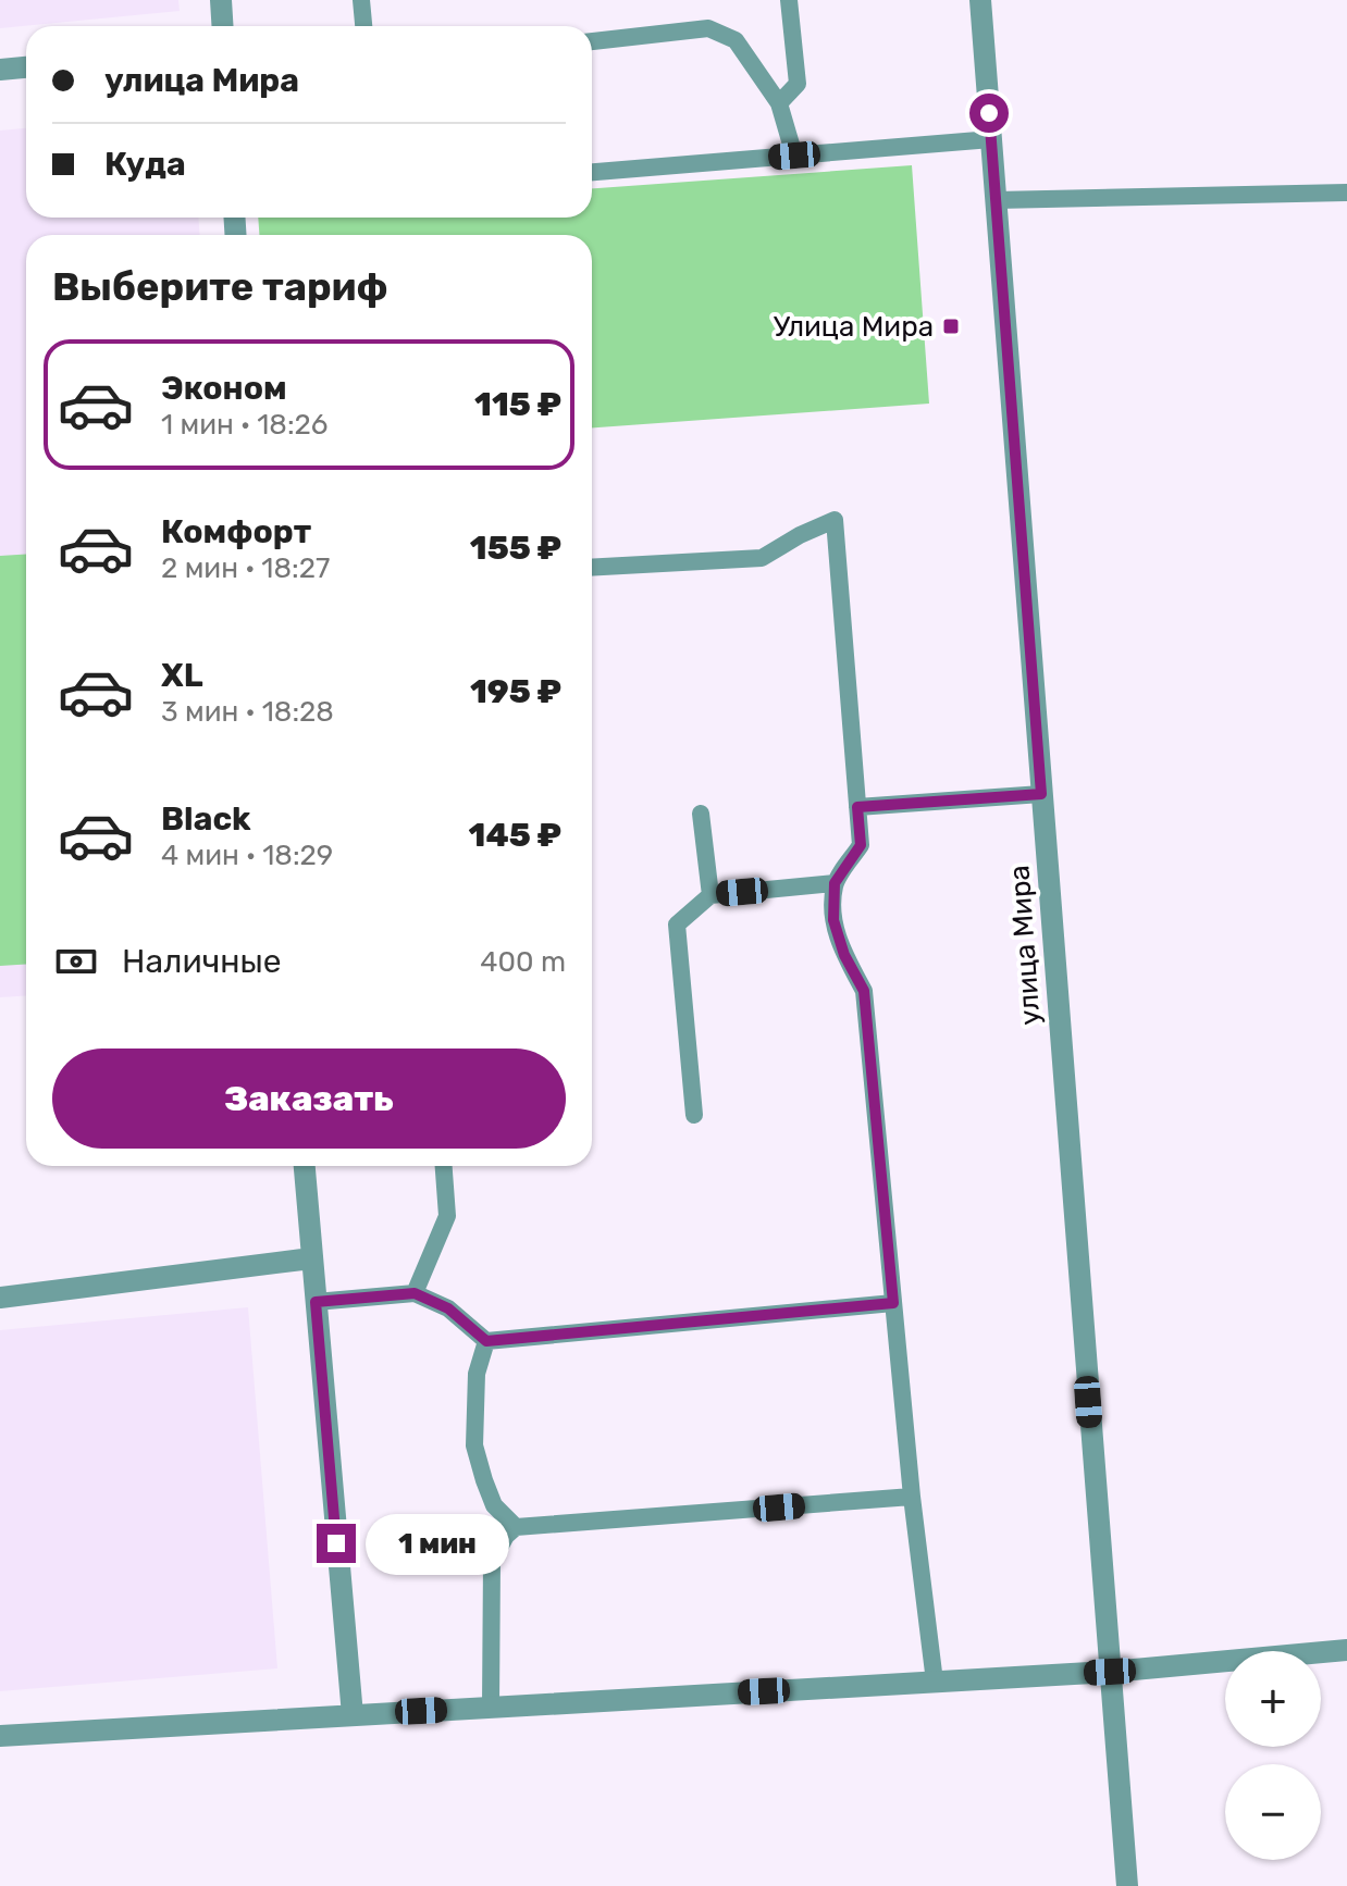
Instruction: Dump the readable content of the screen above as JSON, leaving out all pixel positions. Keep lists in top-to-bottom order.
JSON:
{
  "streets": {
    "street": ["улица Мира"]
  },
  "places": {
    "transit": ["Улица Мира"]
  },
  "page": {
    "banner": ["улица Мира", "Куда"],
    "heading": "Выберите тариф",
    "list": [
      {
        "name": "Эконом",
        "note": "1 мин · 18:26",
        "value": "115 ₽"
      },
      {
        "name": "Комфорт",
        "note": "2 мин · 18:27",
        "value": "155 ₽"
      },
      {
        "name": "XL",
        "note": "3 мин · 18:28",
        "value": "195 ₽"
      },
      {
        "name": "Black",
        "note": "4 мин · 18:29",
        "value": "145 ₽"
      }
    ],
    "pay": ["Наличные", "400 m"],
    "buttons": "Заказать",
    "bubble": "1 мин",
    "map_buttons": ["+", "−"]
  }
}
